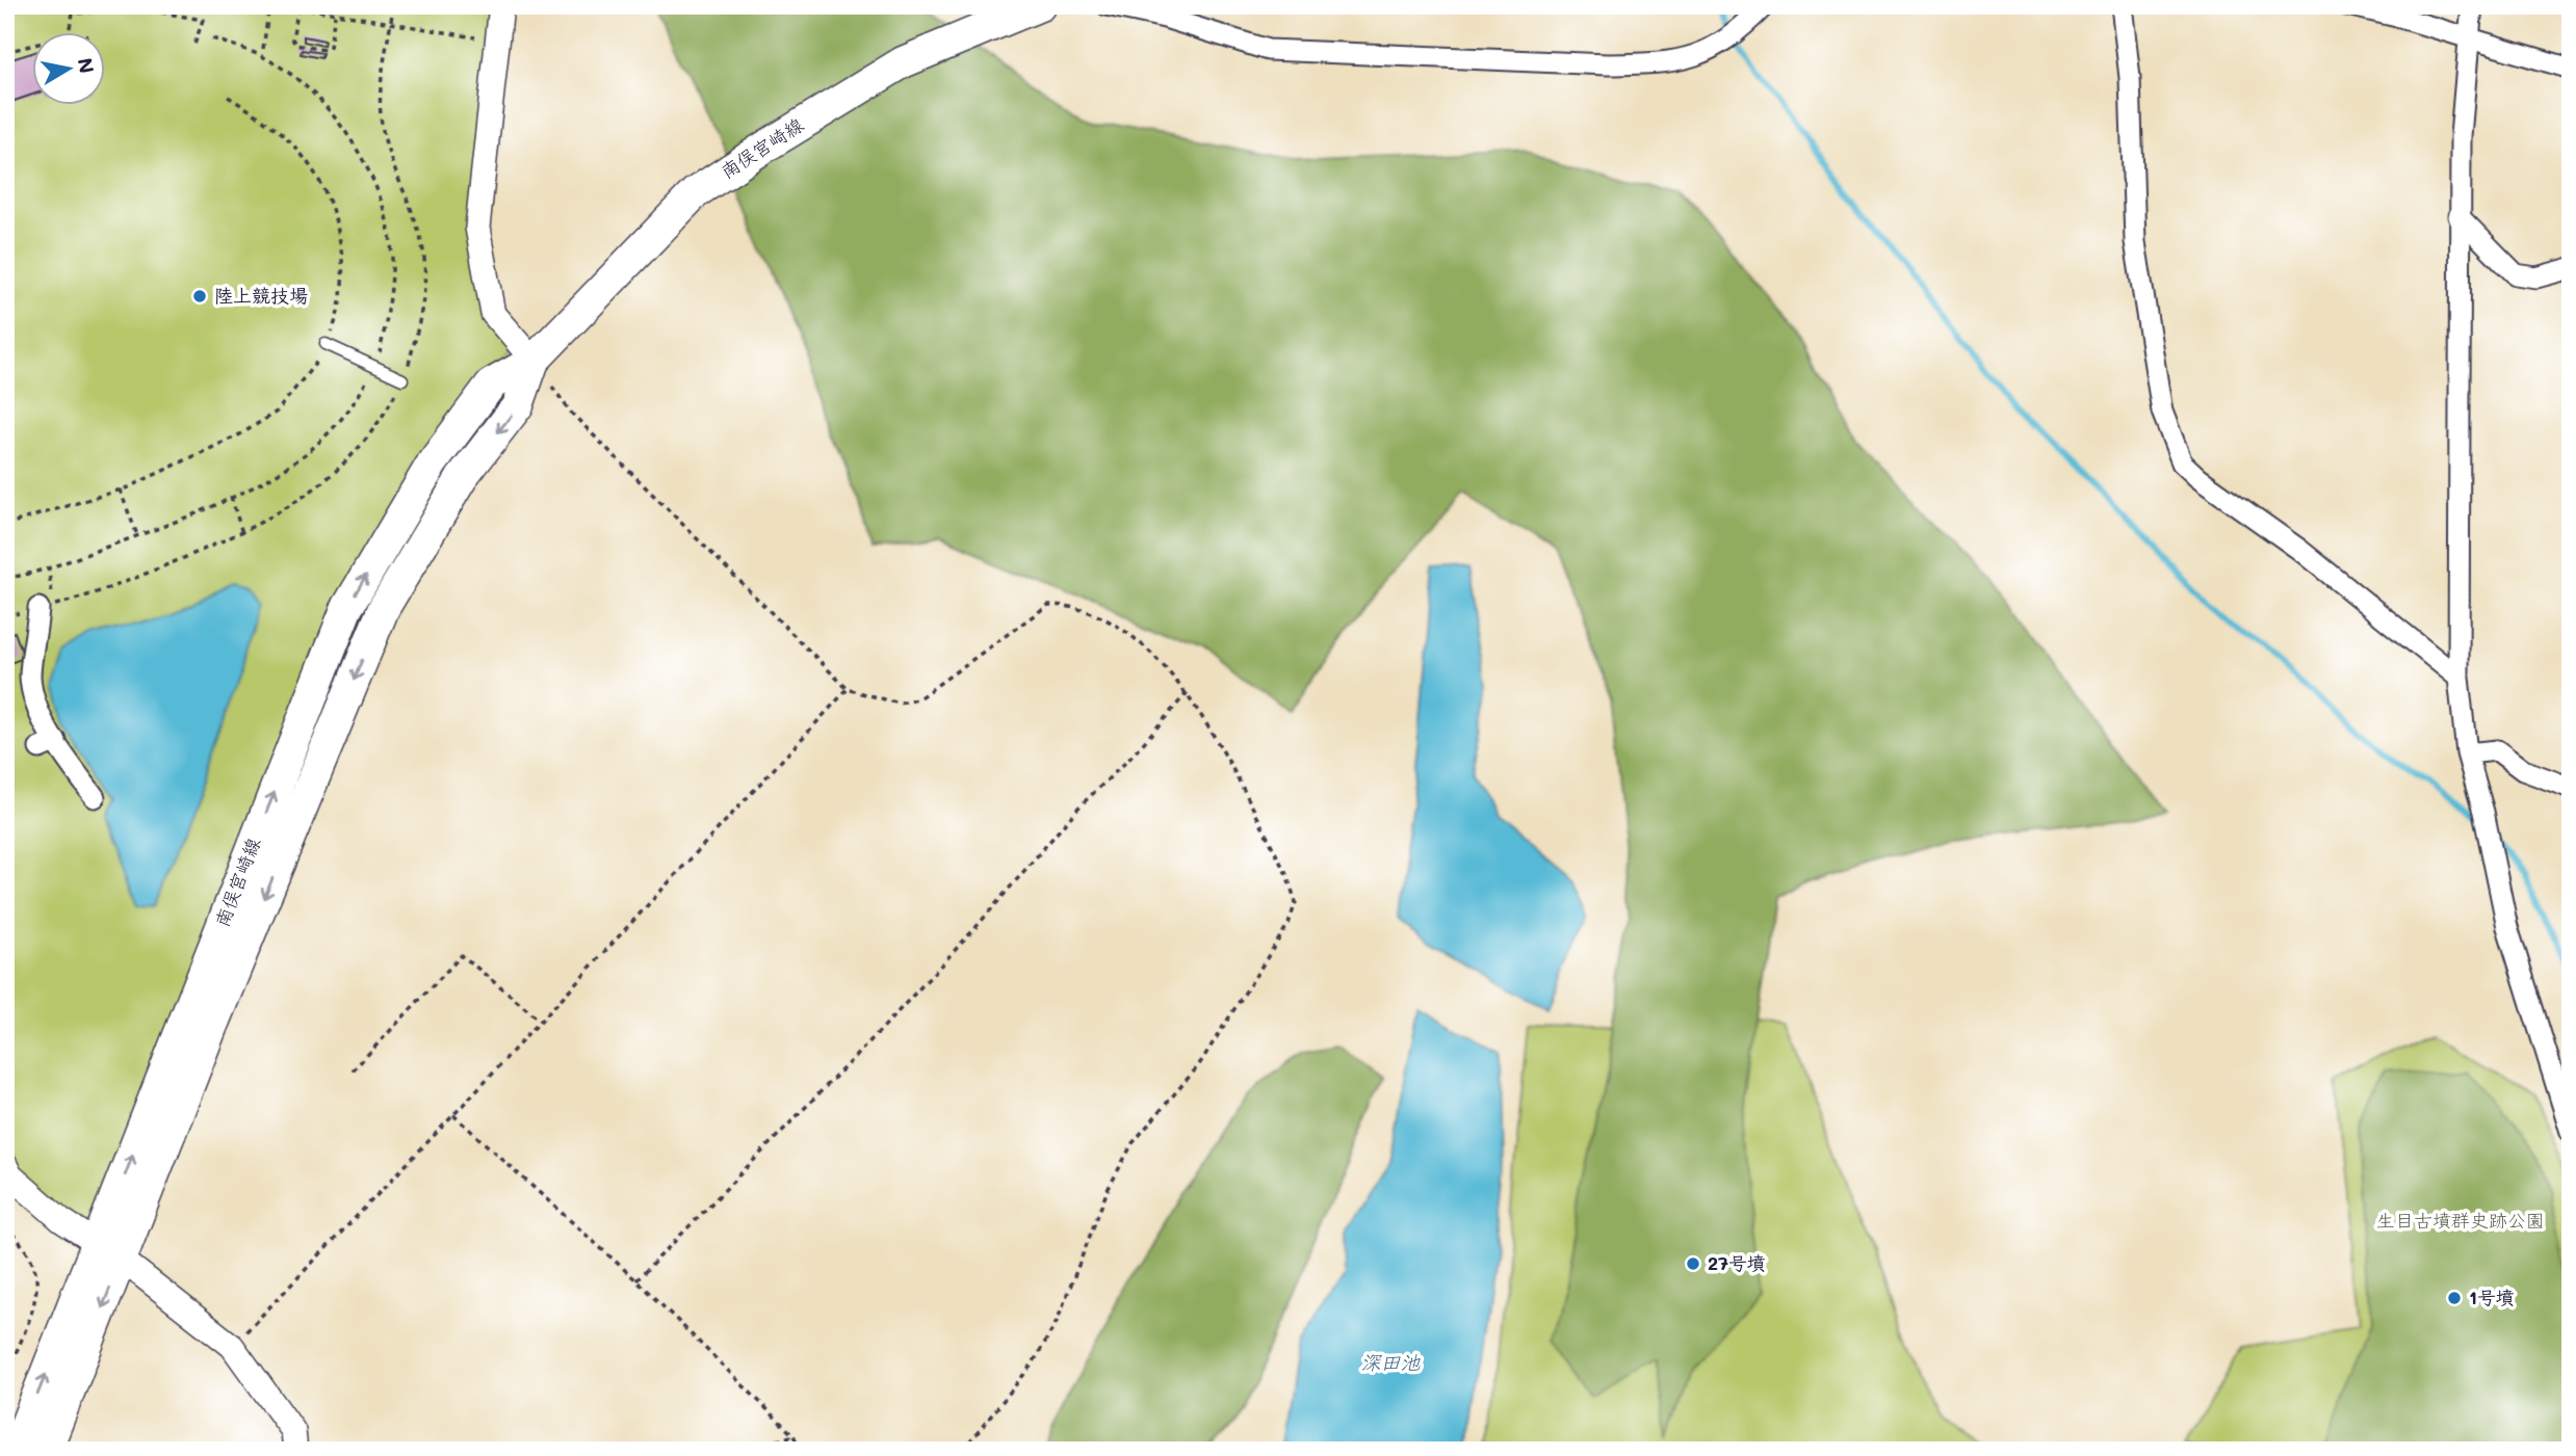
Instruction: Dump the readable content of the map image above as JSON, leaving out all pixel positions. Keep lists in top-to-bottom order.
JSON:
{
  "streets": {
    "main road": ["南俣宮崎線"]
  },
  "water": ["深田池"],
  "parks": ["生目古墳群史跡公園"],
  "places": ["陸上競技場", "27号墳", "1号墳"],
  "north": "right"
}
